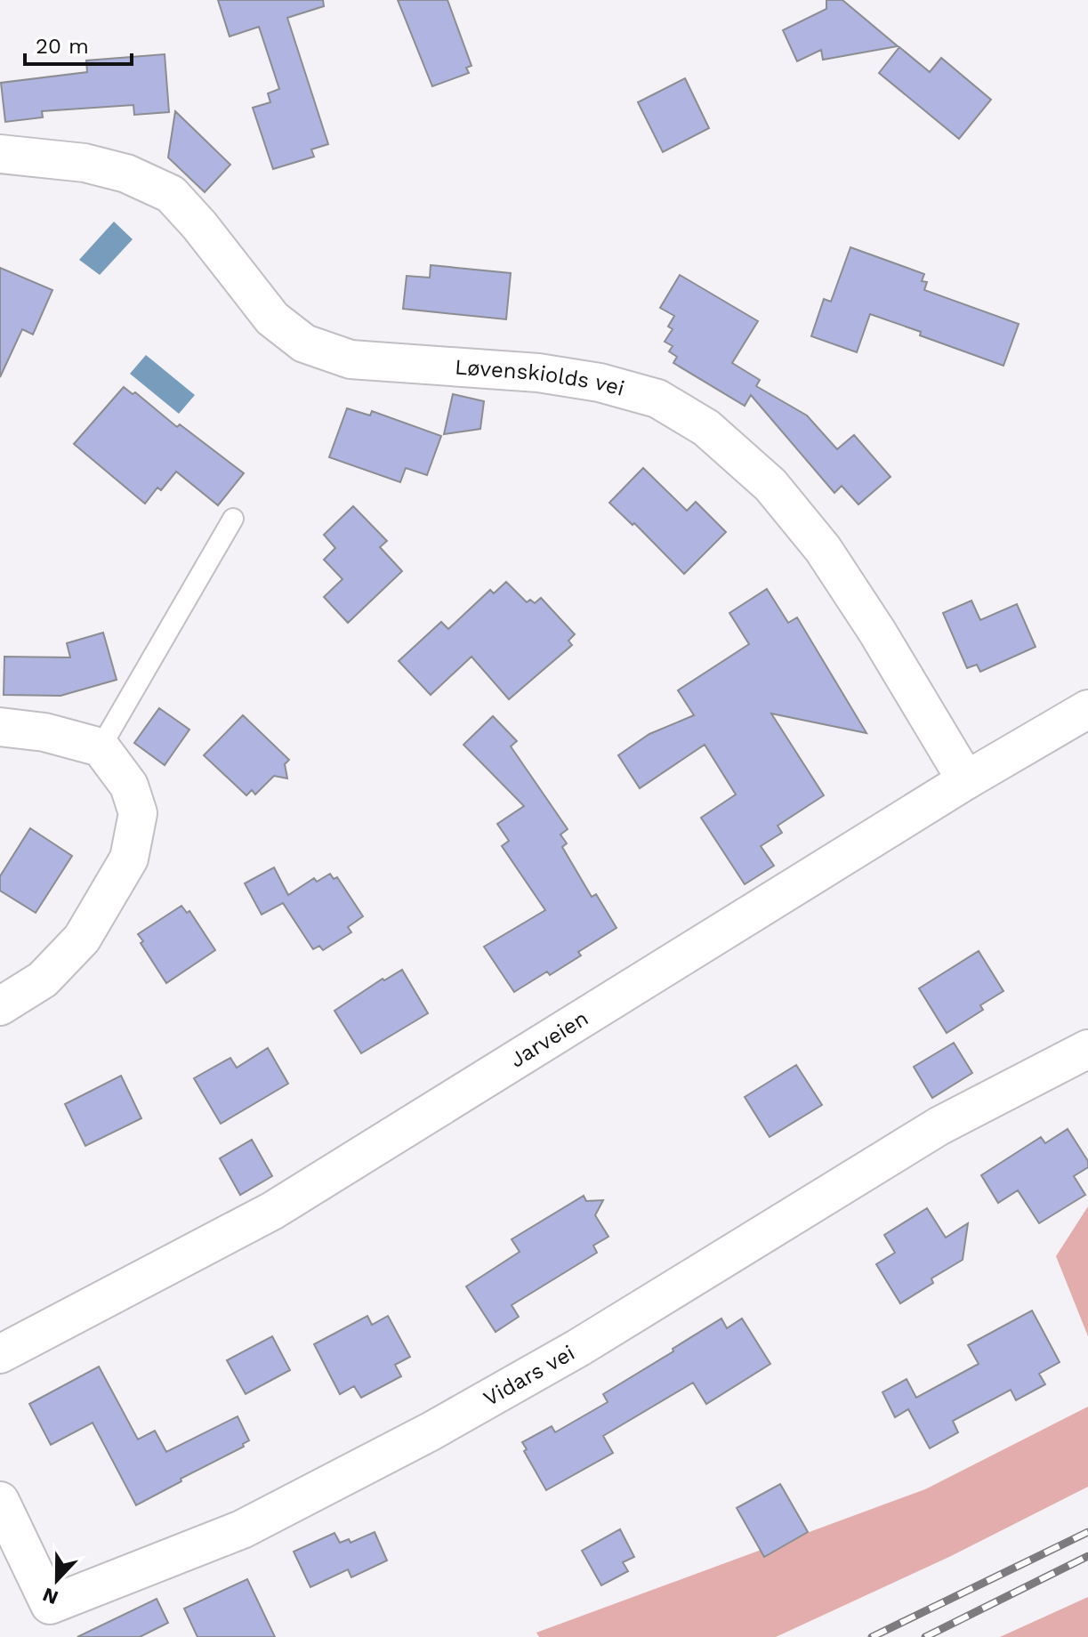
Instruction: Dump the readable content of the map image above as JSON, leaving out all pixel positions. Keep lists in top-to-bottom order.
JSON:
{
  "streets": {
    "street": ["Løvenskiolds vei", "Jarveien", "Vidars vei"]
  },
  "crossings": [
    ["Løvenskiolds vei", "Jarveien"]
  ],
  "scale_bar": "20 m",
  "north": "bottom"
}
